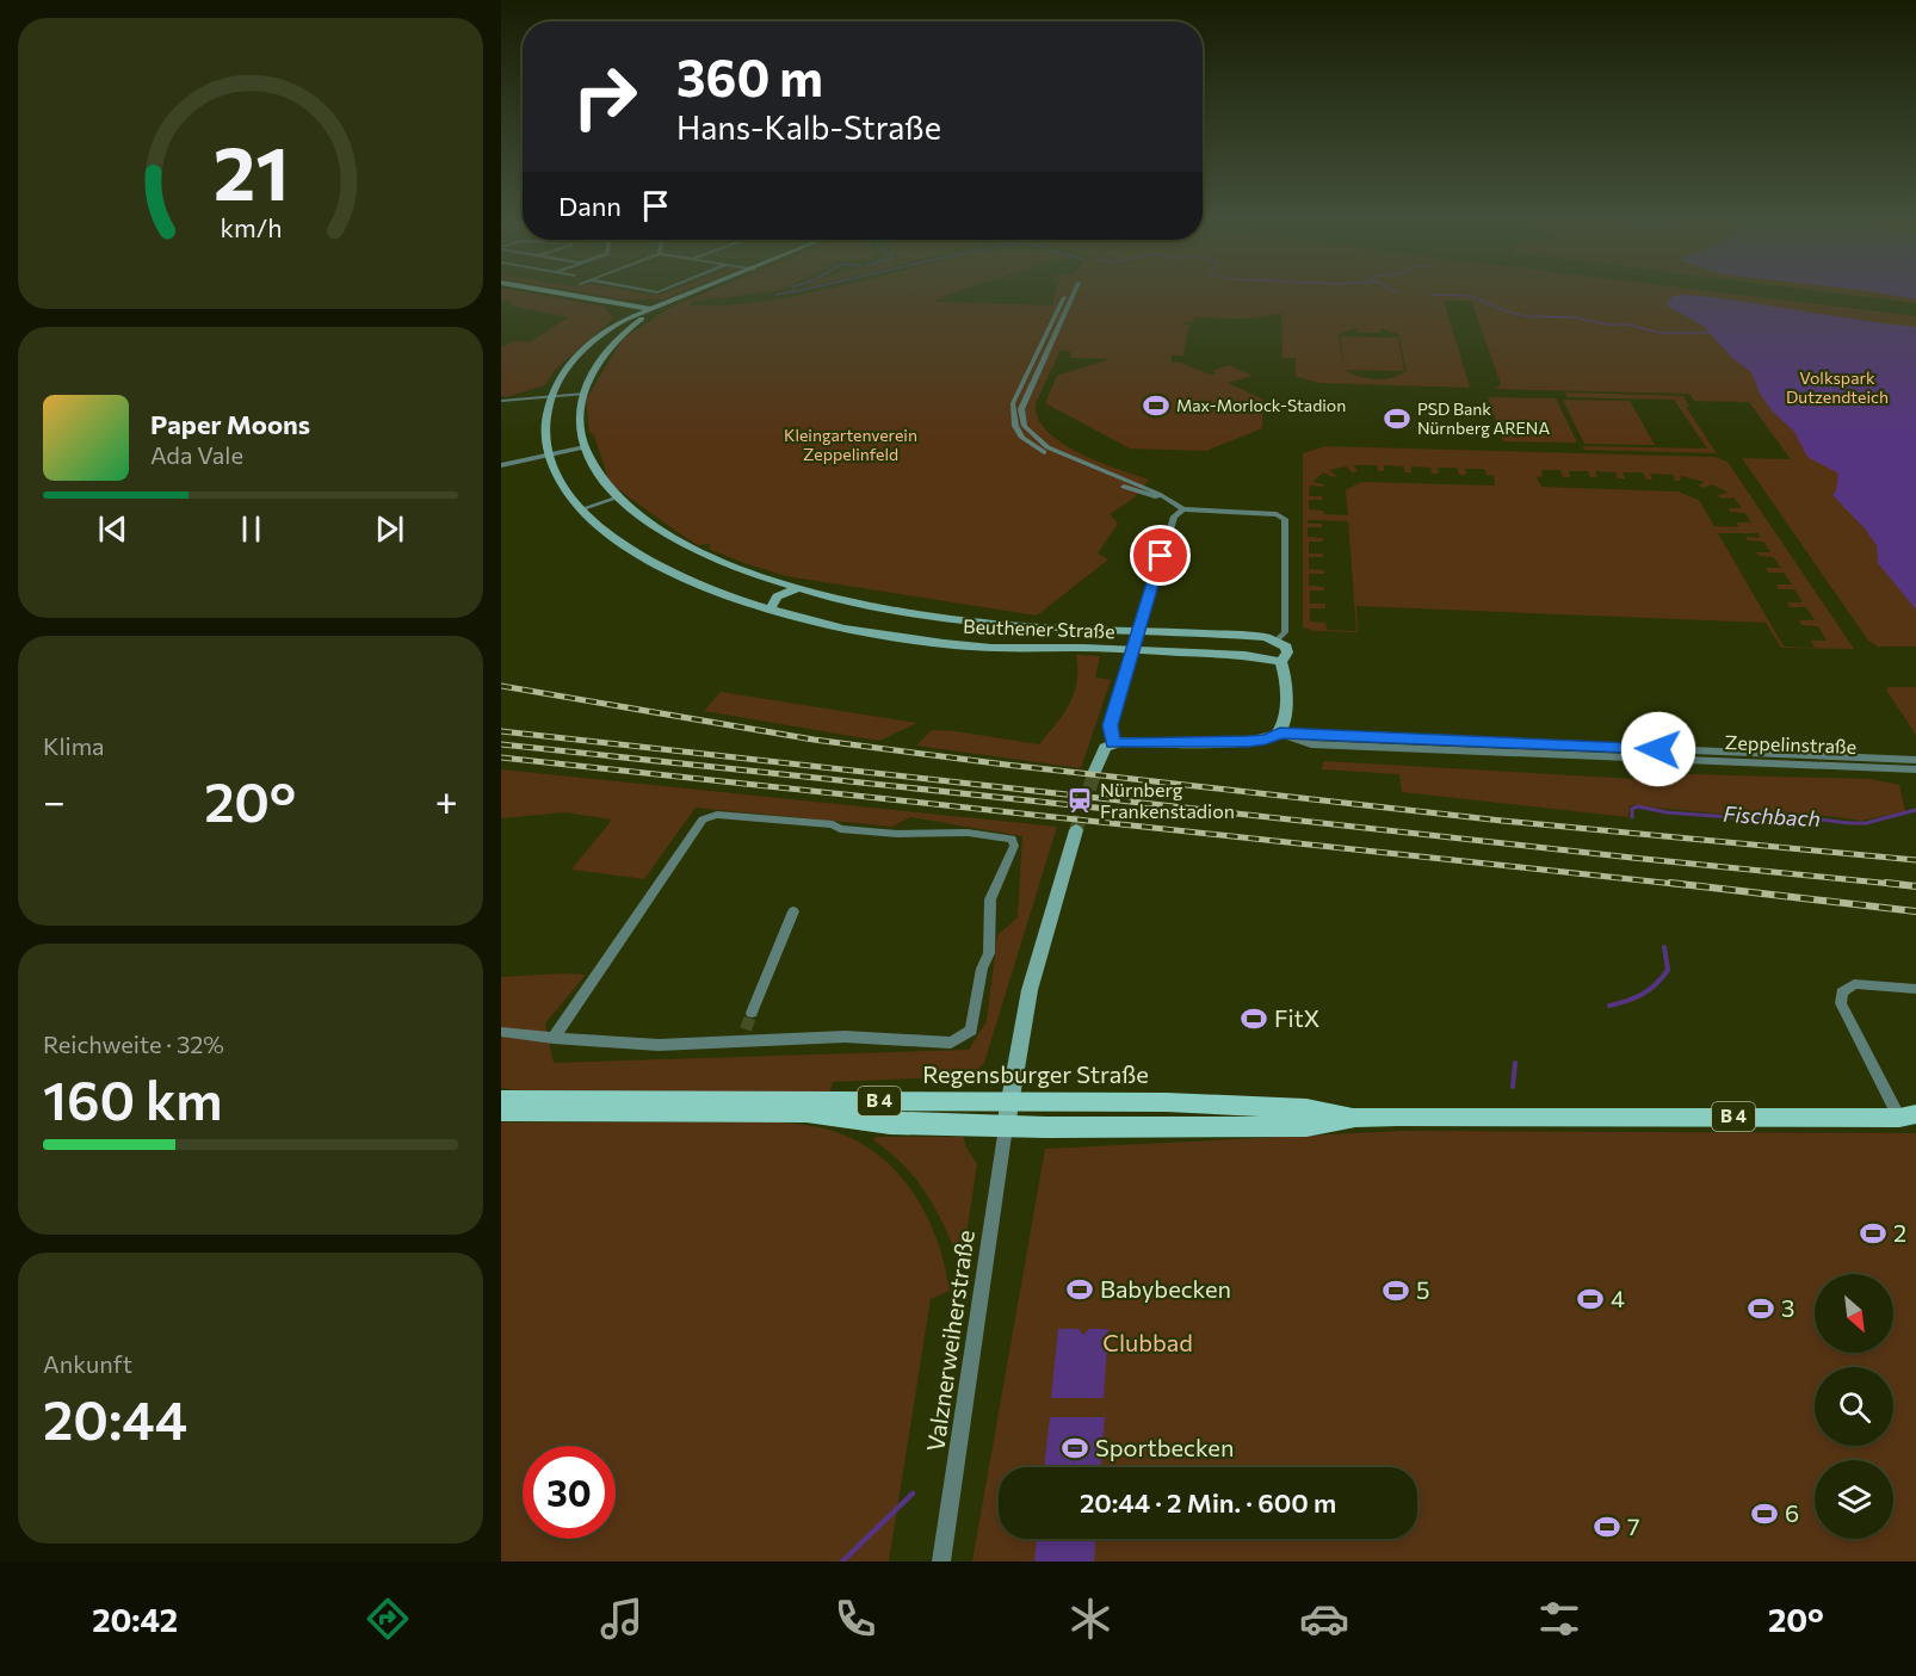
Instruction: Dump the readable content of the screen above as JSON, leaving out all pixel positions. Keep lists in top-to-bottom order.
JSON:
{
  "streets": {
    "main road": [
      "Beuthener Straße",
      "Zeppelinstraße",
      "Regensburger Straße",
      "B 4"
    ],
    "street": ["Valznerweiherstraße"]
  },
  "crossings": [
    ["Regensburger Straße", "Valznerweiherstraße"]
  ],
  "water": ["Fischbach"],
  "parks": ["Volkspark Dutzendteich", "Kleingartenverein Zeppelinfeld", "Clubbad"],
  "places": {
    "sports": [
      "Max-Morlock-Stadion",
      "PSD Bank Nürnberg ARENA",
      "FitX",
      "2",
      "Babybecken",
      "5",
      "4",
      "3",
      "Sportbecken",
      "6",
      "7"
    ],
    "station": ["Nürnberg Frankenstadion"]
  },
  "north": "bottom right",
  "page": {
    "turn": ["360 m", "Hans-Kalb-Straße"],
    "then": "Dann",
    "song": ["Paper Moons", "Ada Vale"],
    "tile": [
      "Klima",
      ["Reichweite · 32%", "160 km"],
      ["Ankunft", "20:44"]
    ],
    "heat": ["−", "20°", "+"],
    "limit": "30",
    "trip": "20:44 · 2 Min. · 600 m",
    "tabs": ["20:42", "20°"],
    "gauge": ["21", "km/h"]
  }
}
